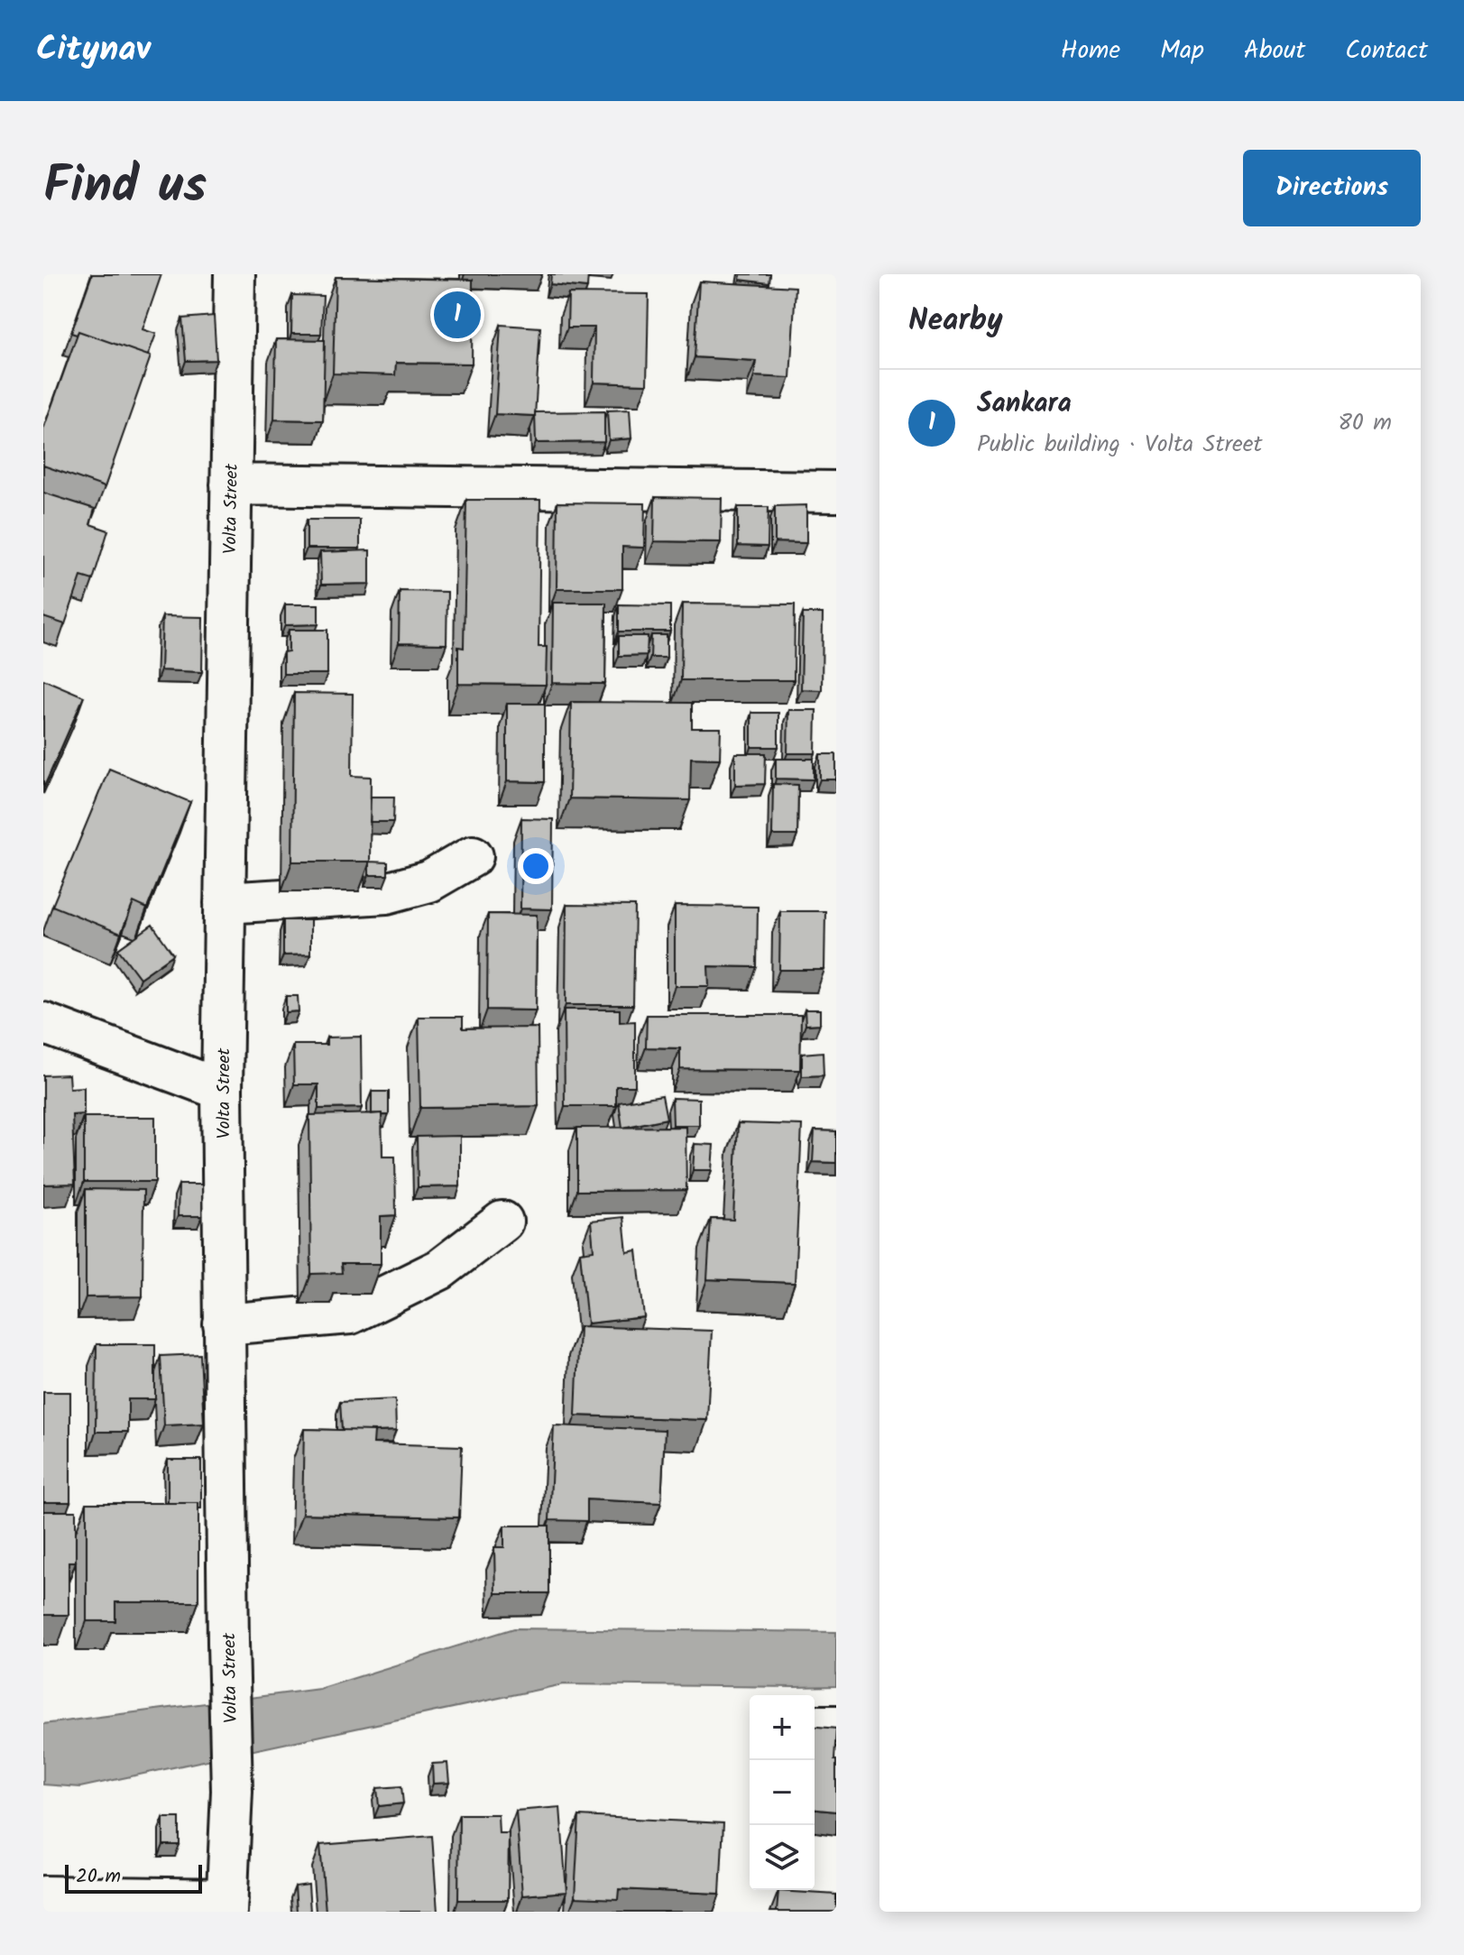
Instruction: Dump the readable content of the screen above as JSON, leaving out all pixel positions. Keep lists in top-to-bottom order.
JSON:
{
  "streets": {
    "street": ["Volta Street"]
  },
  "scale_bar": "20 m",
  "page": {
    "header": "Citynav",
    "nav": [
      "Home",
      "Map",
      "About",
      "Contact"
    ],
    "title": "Find us",
    "buttons": "Directions",
    "heading": "Nearby",
    "pins": "1",
    "list": [
      {
        "mark": "1",
        "name": "Sankara",
        "note": "Public building · Volta Street",
        "value": "80 m"
      }
    ],
    "map_buttons": ["+", "−"],
    "scale": "20 m"
  }
}
